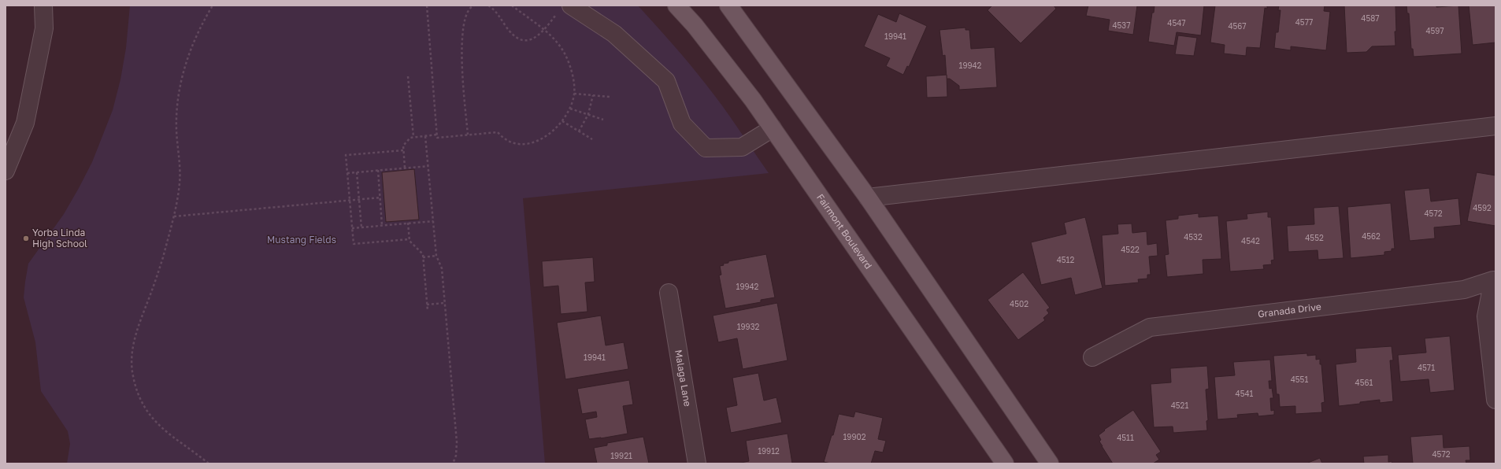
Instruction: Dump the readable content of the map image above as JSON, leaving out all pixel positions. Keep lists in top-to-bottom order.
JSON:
{
  "streets": {
    "main road": ["Fairmont Boulevard"],
    "street": ["Granada Drive", "Malaga Lane"]
  },
  "parks": ["Mustang Fields"],
  "places": ["Yorba Linda High School"],
  "house_numbers": [
    "4587",
    "4577",
    "4547",
    "4537",
    "4567",
    "4597",
    "19941",
    "19942",
    "4592",
    "4572",
    "4562",
    "4532",
    "4552",
    "4542",
    "4522",
    "4512",
    "19942",
    "4502",
    "19932",
    "19941",
    "4571",
    "4551",
    "4561",
    "4541",
    "4521",
    "19902",
    "4511",
    "19912",
    "4572",
    "19921"
  ]
}
